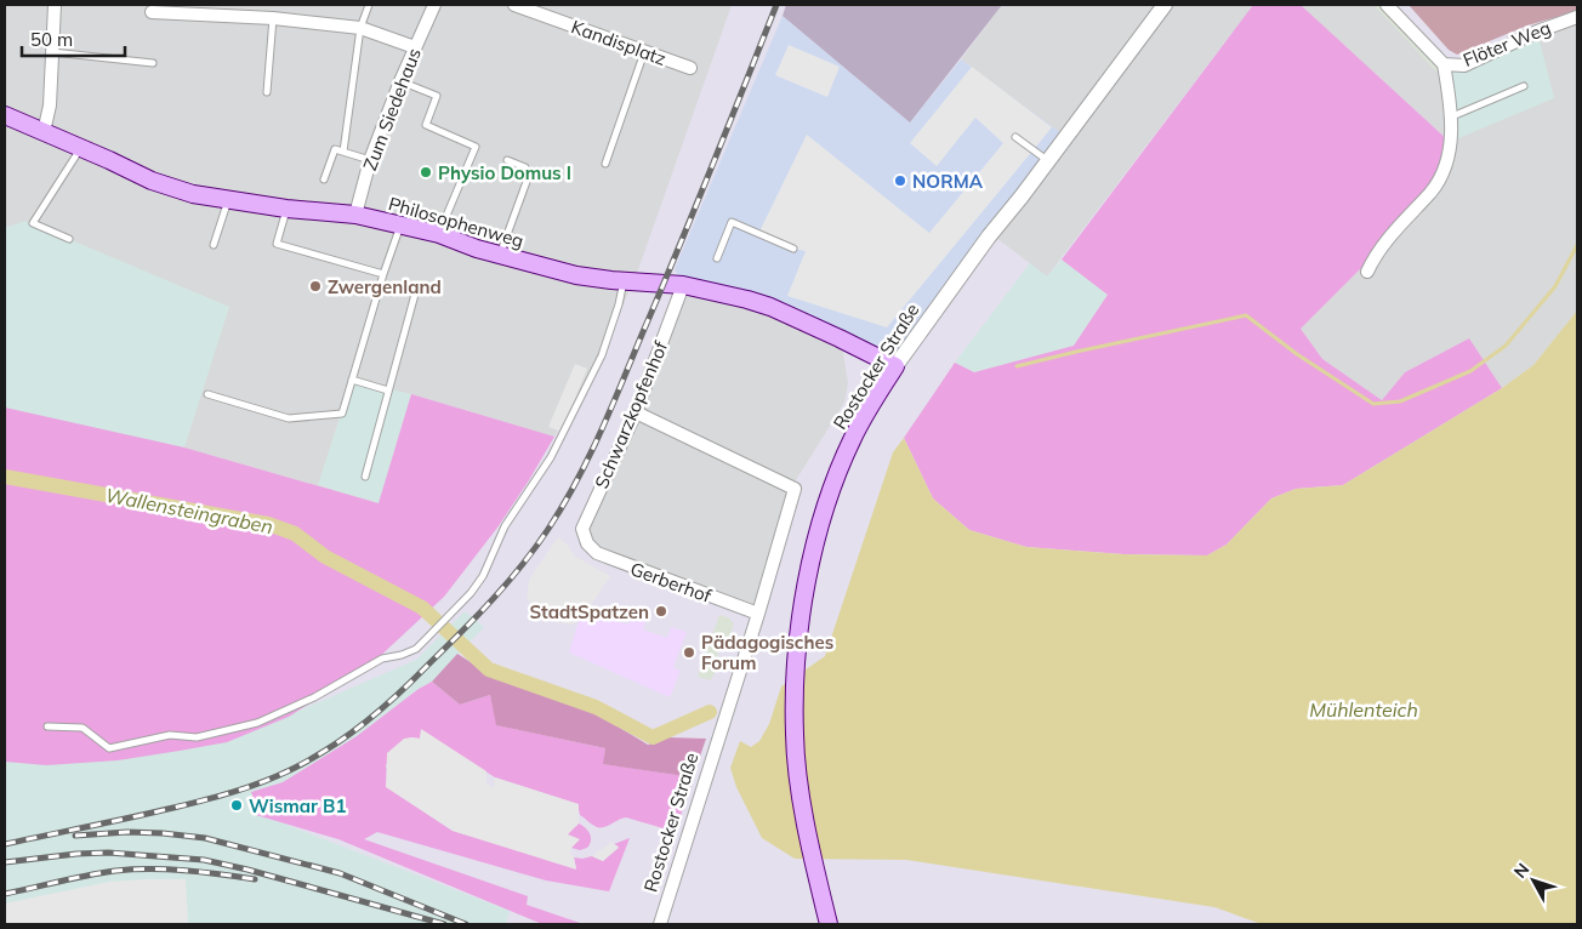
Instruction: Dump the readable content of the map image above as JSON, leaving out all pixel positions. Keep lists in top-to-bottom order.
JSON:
{
  "streets": {
    "main road": ["Philosophenweg", "Rostocker Straße"],
    "street": [
      "Kandisplatz",
      "Flöter Weg",
      "Zum Siedehaus",
      "Schwarzkopfenhof",
      "Gerberhof"
    ]
  },
  "crossings": [
    ["Zum Siedehaus", "Philosophenweg"],
    ["Philosophenweg", "Rostocker Straße"],
    ["Philosophenweg", "Schwarzkopfenhof"],
    ["Rostocker Straße", "Schwarzkopfenhof"],
    ["Rostocker Straße", "Gerberhof"],
    ["Schwarzkopfenhof", "Gerberhof"]
  ],
  "water": ["Wallensteingraben", "Mühlenteich"],
  "places": [
    "Physio Domus I",
    "NORMA",
    "Zwergenland",
    "StadtSpatzen",
    "Pädagogisches Forum",
    "Wismar B1"
  ],
  "scale_bar": "50 m",
  "north": "top left"
}
